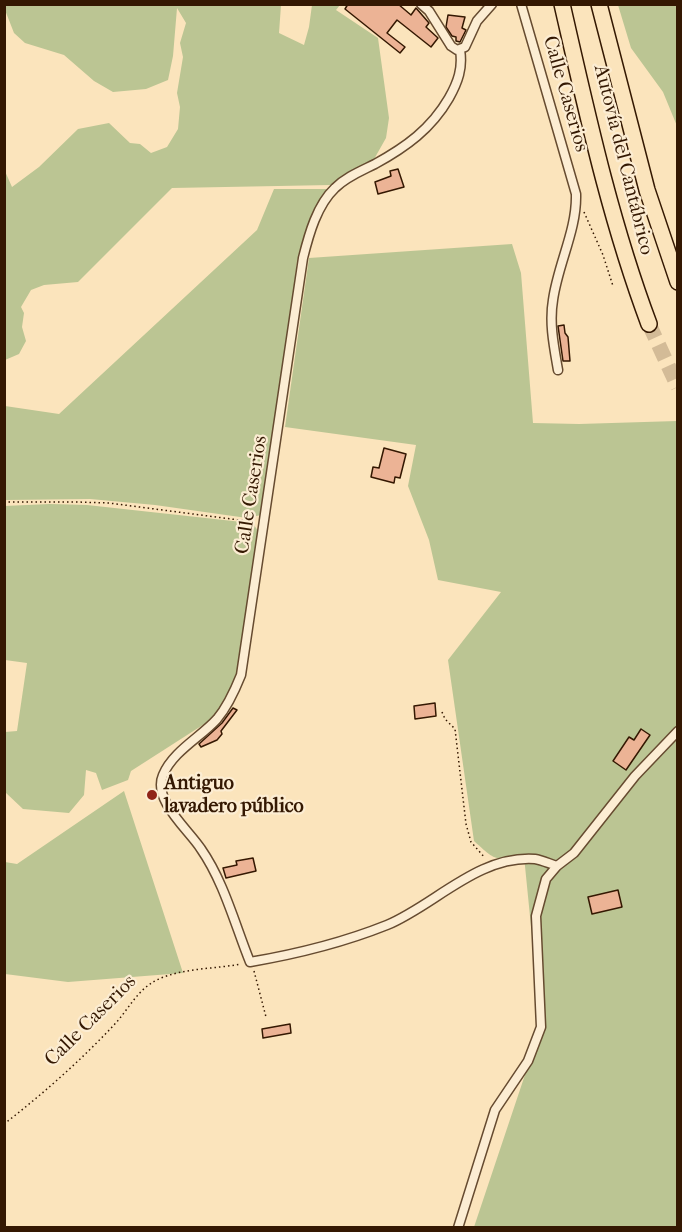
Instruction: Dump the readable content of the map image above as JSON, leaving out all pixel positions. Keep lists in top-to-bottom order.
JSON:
{
  "streets": {
    "highway": ["Autovía del Cantábrico"],
    "street": ["Calle Caserios"]
  },
  "places": ["Antiguo lavadero público"]
}
